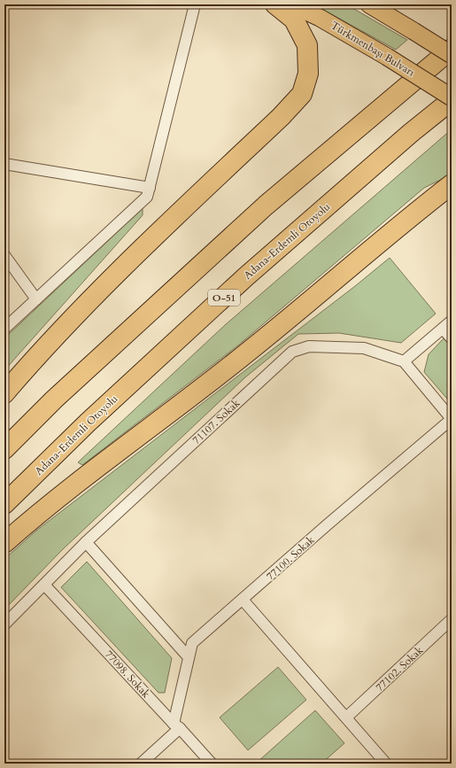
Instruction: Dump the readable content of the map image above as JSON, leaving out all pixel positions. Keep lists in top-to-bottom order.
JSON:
{
  "streets": {
    "highway": ["Adana-Erdemli Otoyolu", "O-51"],
    "main road": ["Türkmenbaşı Bulvarı"],
    "street": [
      "71107. Sokak",
      "77100. Sokak",
      "77102. Sokak",
      "77098. Sokak"
    ]
  },
  "crossings": [
    ["71107. Sokak", "77098. Sokak"],
    ["77100. Sokak", "77098. Sokak"]
  ]
}
